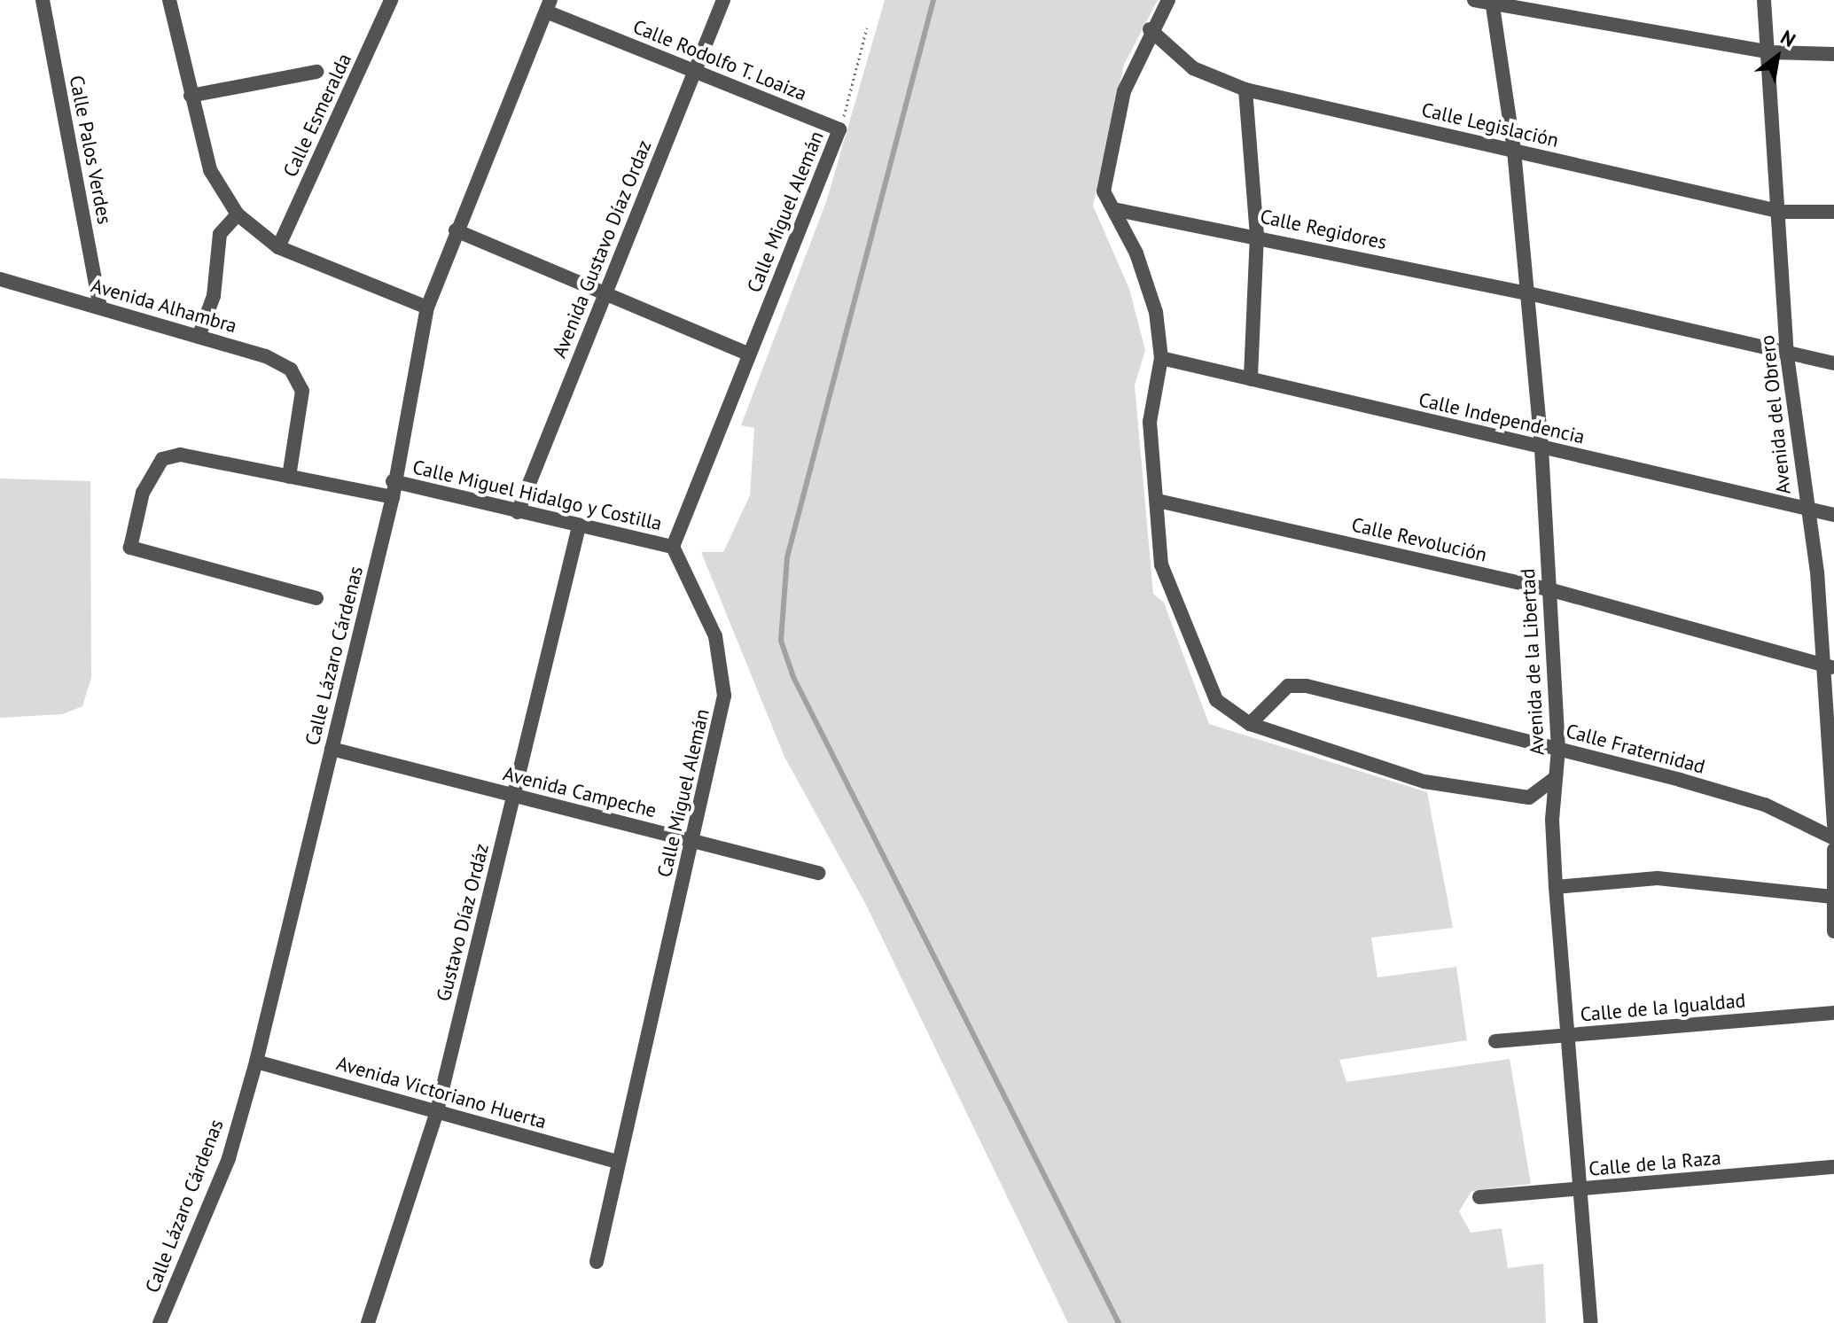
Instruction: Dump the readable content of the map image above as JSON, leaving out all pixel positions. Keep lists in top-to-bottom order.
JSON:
{
  "streets": {
    "street": [
      "Calle Rodolfo T. Loaiza",
      "Calle Esmeralda",
      "Calle Legislación",
      "Calle Palos Verdes",
      "Calle Miguel Alemán",
      "Calle Regidores",
      "Avenida Gustavo Díaz Ordaz",
      "Avenida Alhambra",
      "Avenida del Obrero",
      "Calle Independencia",
      "Calle Miguel Hidalgo y Costilla",
      "Calle Revolución",
      "Calle Lázaro Cárdenas",
      "Avenida de la Libertad",
      "Calle Fraternidad",
      "Avenida Campeche",
      "Gustavo Díaz Ordáz",
      "Calle de la Igualdad",
      "Avenida Victoriano Huerta",
      "Calle de la Raza"
    ]
  },
  "crossings": [
    ["Calle Rodolfo T. Loaiza", "Calle Miguel Alemán"],
    ["Calle Rodolfo T. Loaiza", "Avenida Gustavo Díaz Ordaz"],
    ["Calle Rodolfo T. Loaiza", "Calle Lázaro Cárdenas"],
    ["Calle Legislación", "Avenida del Obrero"],
    ["Calle Legislación", "Avenida de la Libertad"],
    ["Calle Palos Verdes", "Avenida Alhambra"],
    ["Calle Miguel Alemán", "Calle Miguel Hidalgo y Costilla"],
    ["Calle Miguel Alemán", "Avenida Campeche"],
    ["Calle Miguel Alemán", "Avenida Victoriano Huerta"],
    ["Calle Regidores", "Avenida del Obrero"],
    ["Calle Regidores", "Avenida de la Libertad"],
    ["Avenida Gustavo Díaz Ordaz", "Calle Miguel Hidalgo y Costilla"],
    ["Avenida Alhambra", "Calle Miguel Hidalgo y Costilla"],
    ["Avenida del Obrero", "Calle Independencia"],
    ["Avenida del Obrero", "Calle Revolución"],
    ["Calle Independencia", "Avenida de la Libertad"],
    ["Calle Miguel Hidalgo y Costilla", "Calle Lázaro Cárdenas"],
    ["Calle Miguel Hidalgo y Costilla", "Gustavo Díaz Ordáz"],
    ["Calle Revolución", "Avenida de la Libertad"],
    ["Calle Lázaro Cárdenas", "Avenida Campeche"],
    ["Calle Lázaro Cárdenas", "Avenida Victoriano Huerta"],
    ["Avenida de la Libertad", "Calle Fraternidad"],
    ["Avenida de la Libertad", "Calle de la Igualdad"],
    ["Avenida de la Libertad", "Calle de la Raza"],
    ["Avenida Campeche", "Gustavo Díaz Ordáz"],
    ["Gustavo Díaz Ordáz", "Avenida Victoriano Huerta"]
  ],
  "north": "top right"
}
